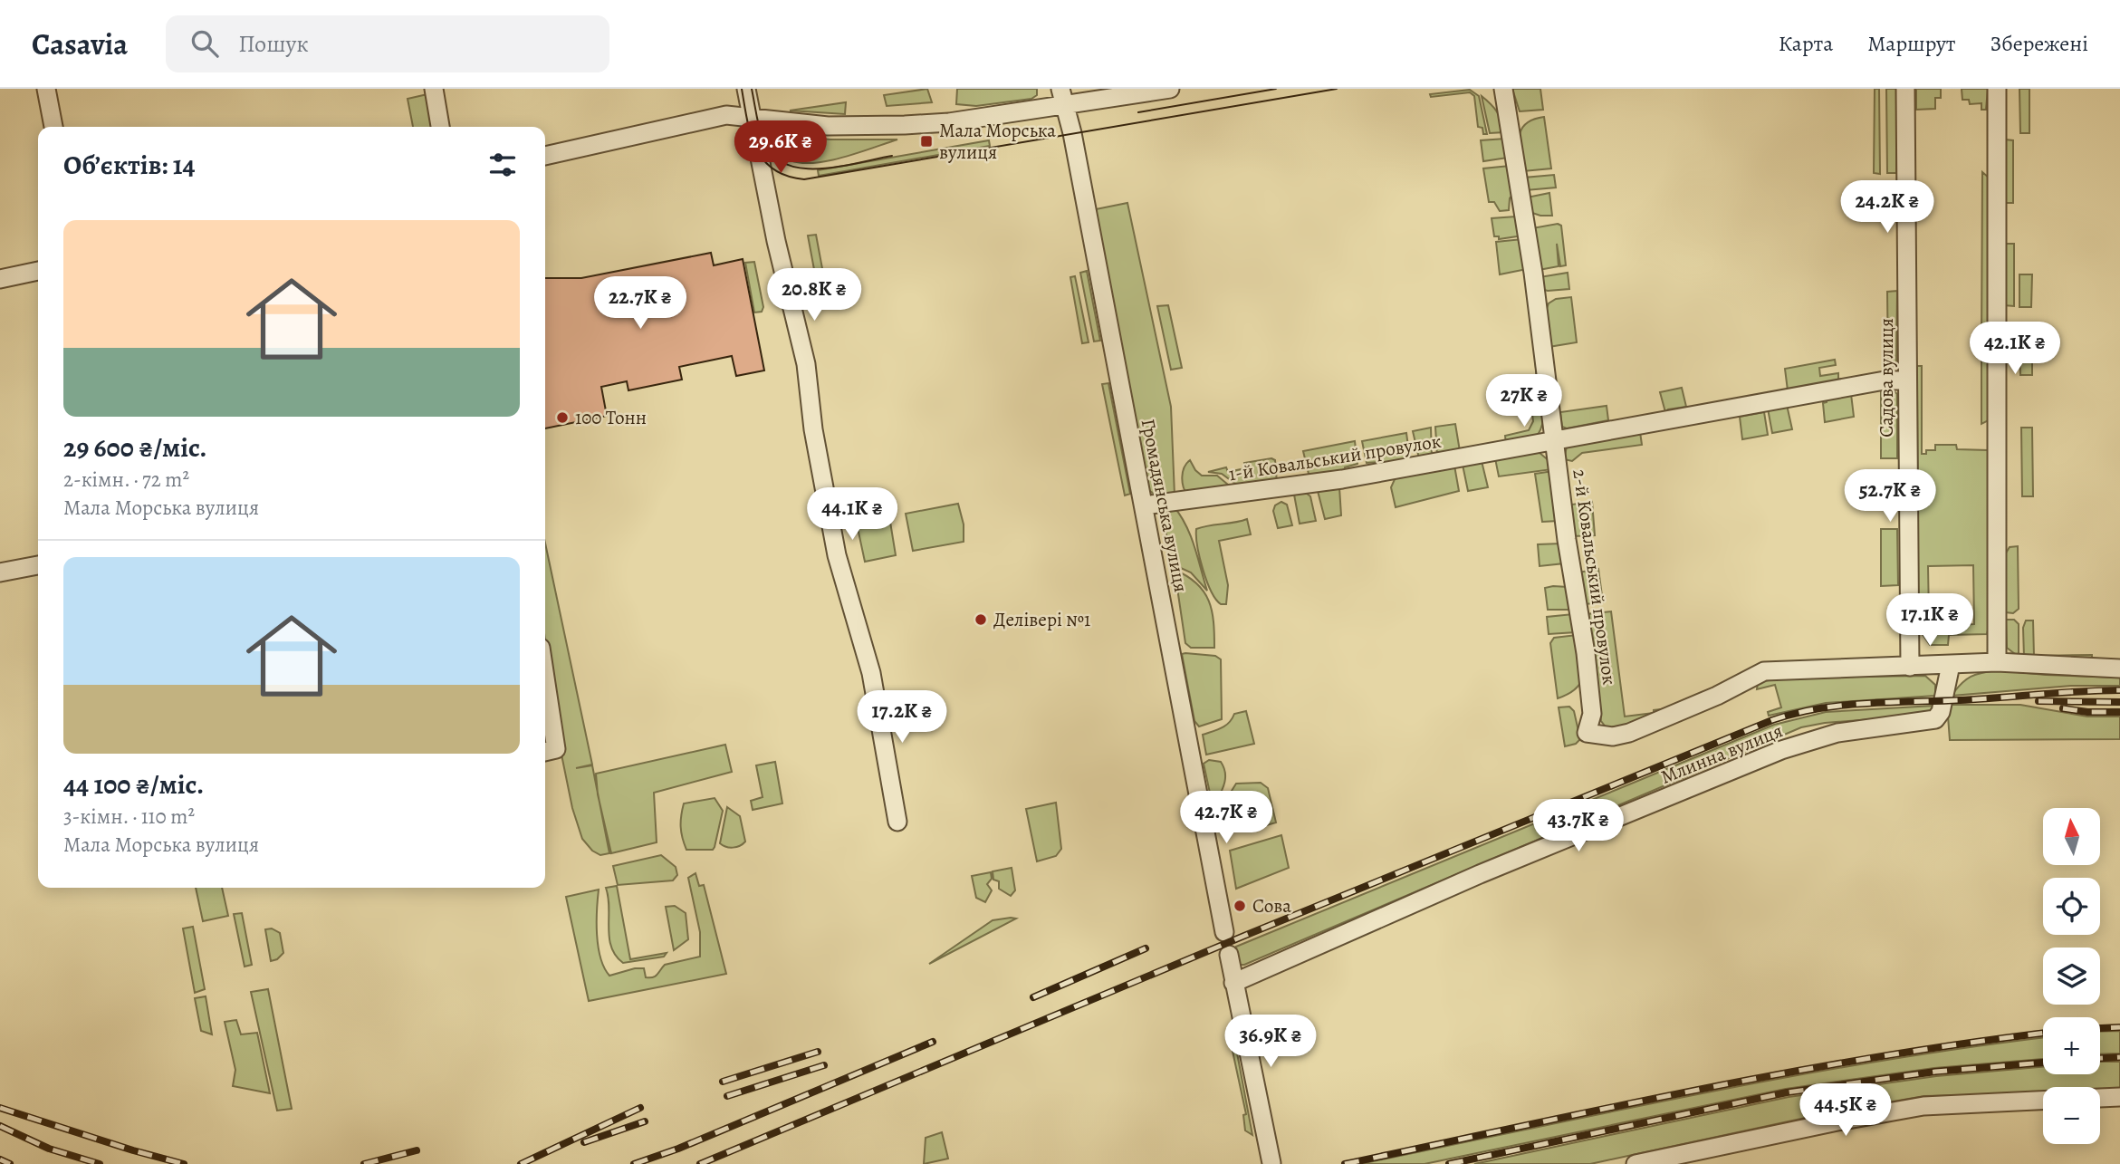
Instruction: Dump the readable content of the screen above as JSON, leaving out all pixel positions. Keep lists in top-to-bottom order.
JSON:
{
  "streets": {
    "street": [
      "Садова вулиця",
      "1-й Ковальський провулок",
      "Громадянська вулиця",
      "2-й Ковальський провулок",
      "Млинна вулиця"
    ]
  },
  "crossings": [
    ["Садова вулиця", "1-й Ковальський провулок"],
    ["Садова вулиця", "2-й Ковальський провулок"],
    ["1-й Ковальський провулок", "Громадянська вулиця"],
    ["1-й Ковальський провулок", "2-й Ковальський провулок"]
  ],
  "places": {
    "transit": ["Мала Морська вулиця"],
    "other": ["100 Тонн", "Делівері №1", "Сова"]
  },
  "north": "top",
  "page": {
    "header": "Casavia",
    "search": "Пошук",
    "nav": ["Карта", "Маршрут", "Збережені"],
    "price": [
      "29.6K ₴",
      "24.2K ₴",
      "20.8K ₴",
      "22.7K ₴",
      "42.1K ₴",
      "27K ₴",
      "52.7K ₴",
      "44.1K ₴",
      "17.1K ₴",
      "17.2K ₴",
      "42.7K ₴",
      "43.7K ₴",
      "36.9K ₴",
      "44.5K ₴"
    ],
    "heading": "Об’єктів: 14",
    "list": [
      {
        "name": "29 600 ₴/міс.",
        "note": "2-кімн. · 72 m² · Мала Морська вулиця"
      },
      {
        "name": "44 100 ₴/міс.",
        "note": "3-кімн. · 110 m² · Мала Морська вулиця"
      }
    ],
    "map_buttons": ["+", "−"]
  }
}
